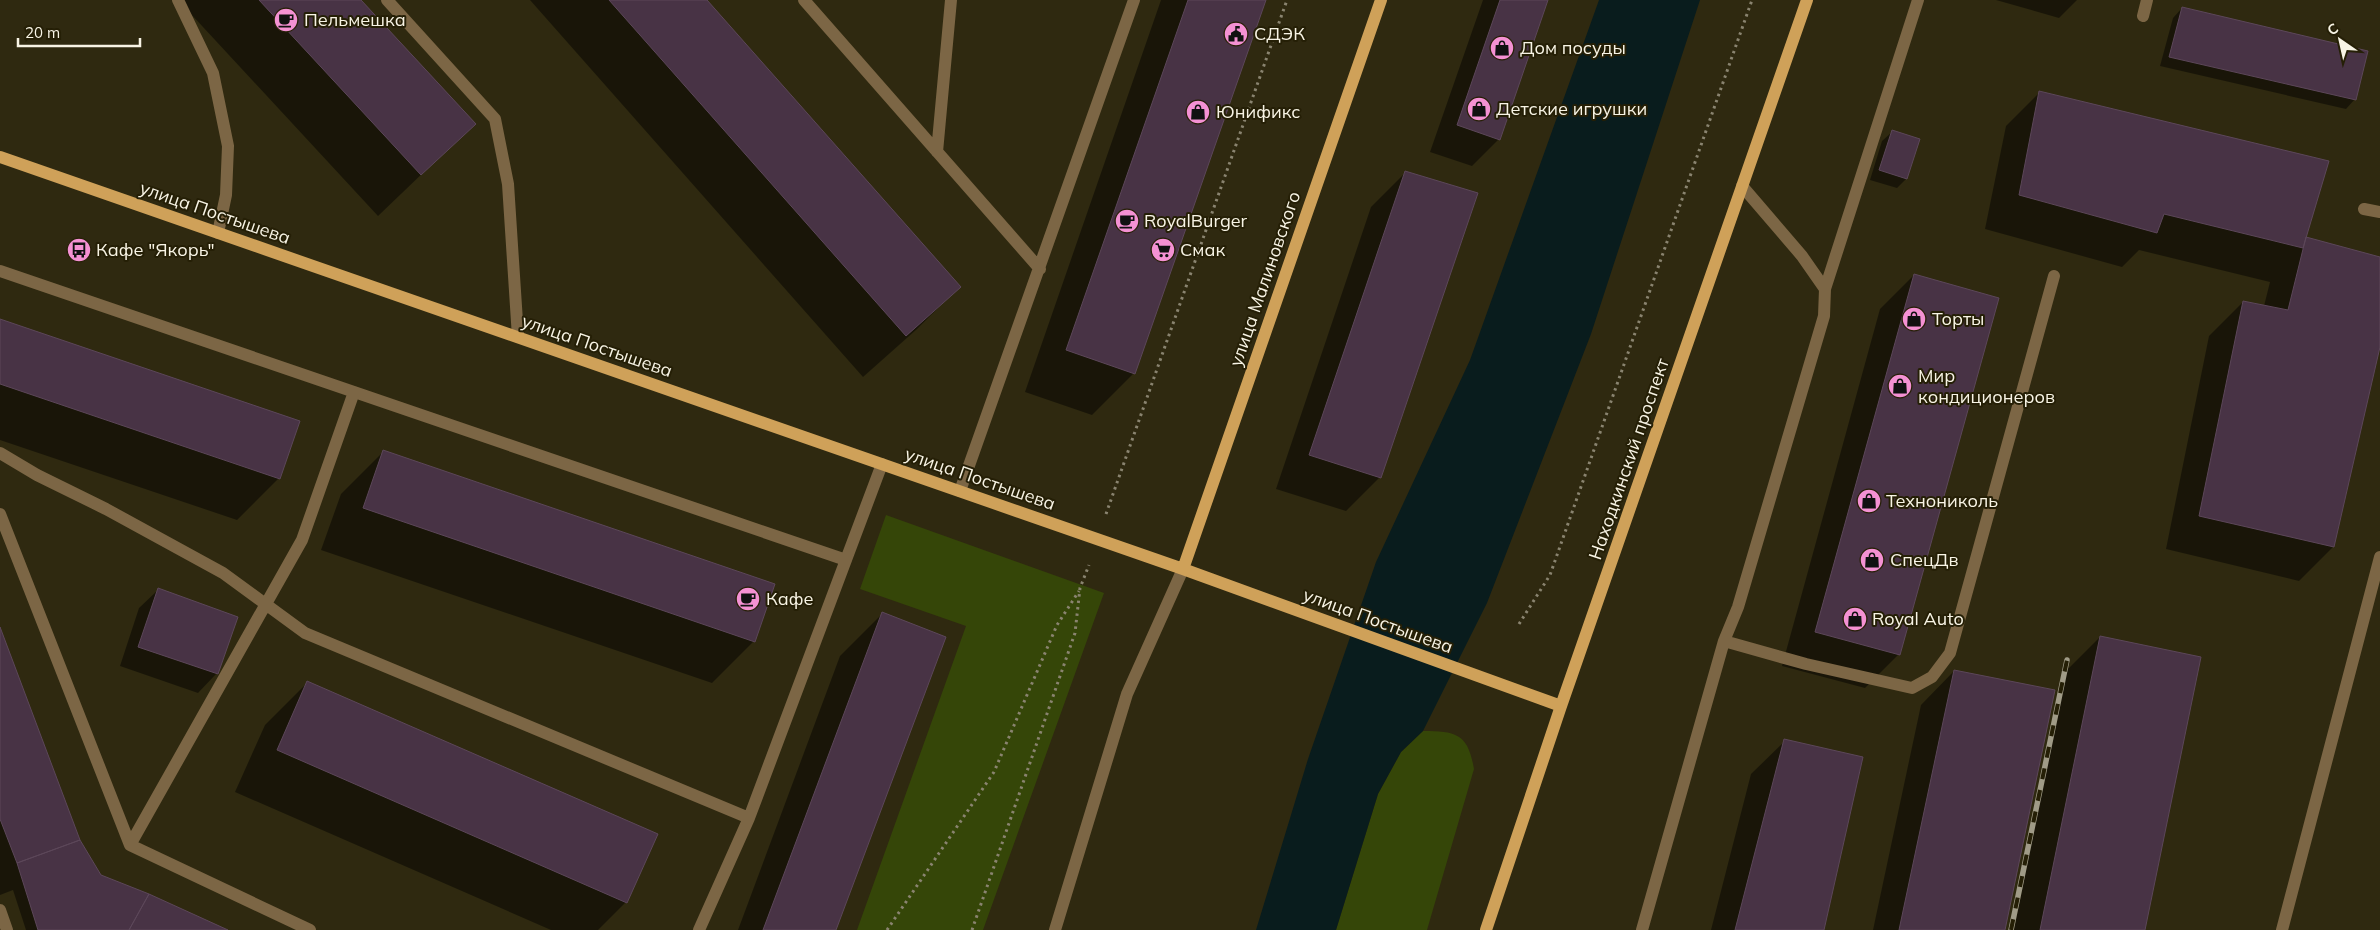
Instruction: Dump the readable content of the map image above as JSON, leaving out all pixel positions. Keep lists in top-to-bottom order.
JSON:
{
  "streets": {
    "main road": ["улица Постышева", "улица Малиновского", "Находкинский проспект"]
  },
  "crossings": [
    ["улица Постышева", "улица Малиновского"],
    ["улица Постышева", "Находкинский проспект"]
  ],
  "places": {
    "cafe": ["Пельмешка", "RoyalBurger", "Кафе"],
    "public building": ["СДЭК"],
    "shop": [
      "Дом посуды",
      "Детские игрушки",
      "Юнификс",
      "Торты",
      "Мир кондиционеров",
      "Технониколь",
      "СпецДв",
      "Royal Auto"
    ],
    "bus stop": ["Кафе \"Якорь\""],
    "supermarket": ["Смак"]
  },
  "scale_bar": "20 m",
  "north": "top left"
}
